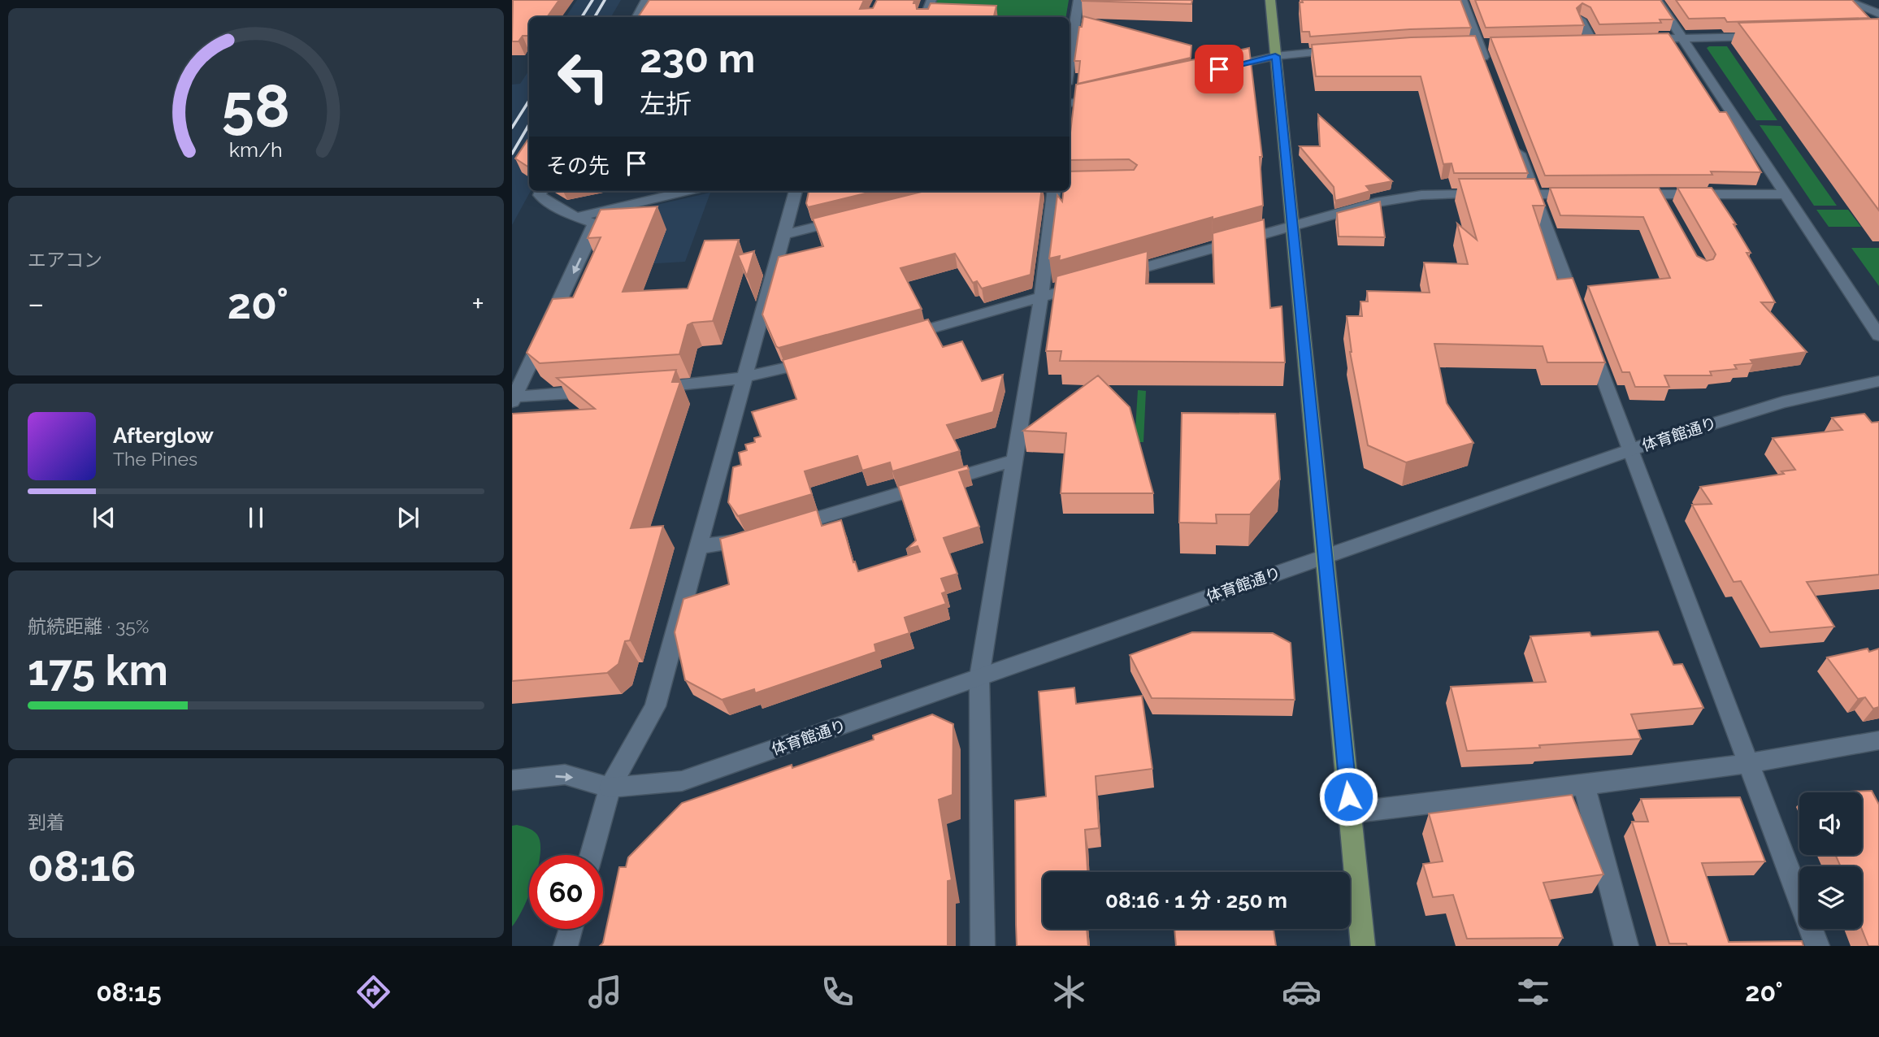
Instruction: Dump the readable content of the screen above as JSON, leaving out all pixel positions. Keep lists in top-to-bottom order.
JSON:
{
  "streets": {
    "street": ["体育館通り"]
  },
  "page": {
    "turn": ["230 m", "左折"],
    "then": "その先",
    "tile": [
      "エアコン",
      ["航続距離 · 35%", "175 km"],
      ["到着", "08:16"]
    ],
    "heat": ["−", "20°", "+"],
    "song": ["Afterglow", "The Pines"],
    "limit": "60",
    "trip": "08:16 · 1 分 · 250 m",
    "tabs": ["08:15", "20°"],
    "gauge": ["58", "km/h"]
  }
}
